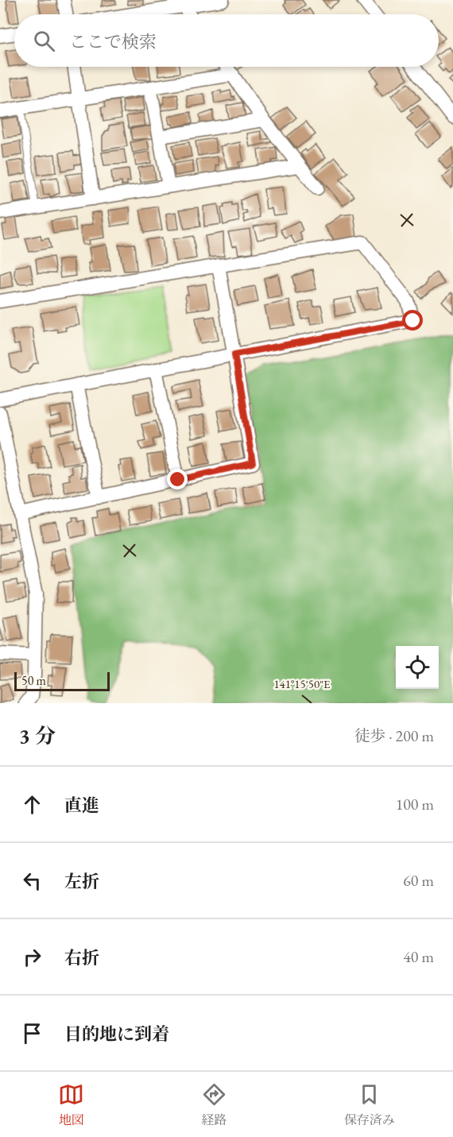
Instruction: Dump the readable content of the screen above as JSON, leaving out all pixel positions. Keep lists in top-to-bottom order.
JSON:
{
  "scale_bar": "50 m",
  "page": {
    "search": "ここで検索",
    "scale": "50 m",
    "heading": ["3 分", "徒歩 · 200 m"],
    "list": [
      ["直進", "100 m"],
      ["左折", "60 m"],
      ["右折", "40 m"],
      "目的地に到着"
    ],
    "nav": ["地図", "経路", "保存済み"]
  },
  "coordinates": ["141°15'50\"E"]
}
